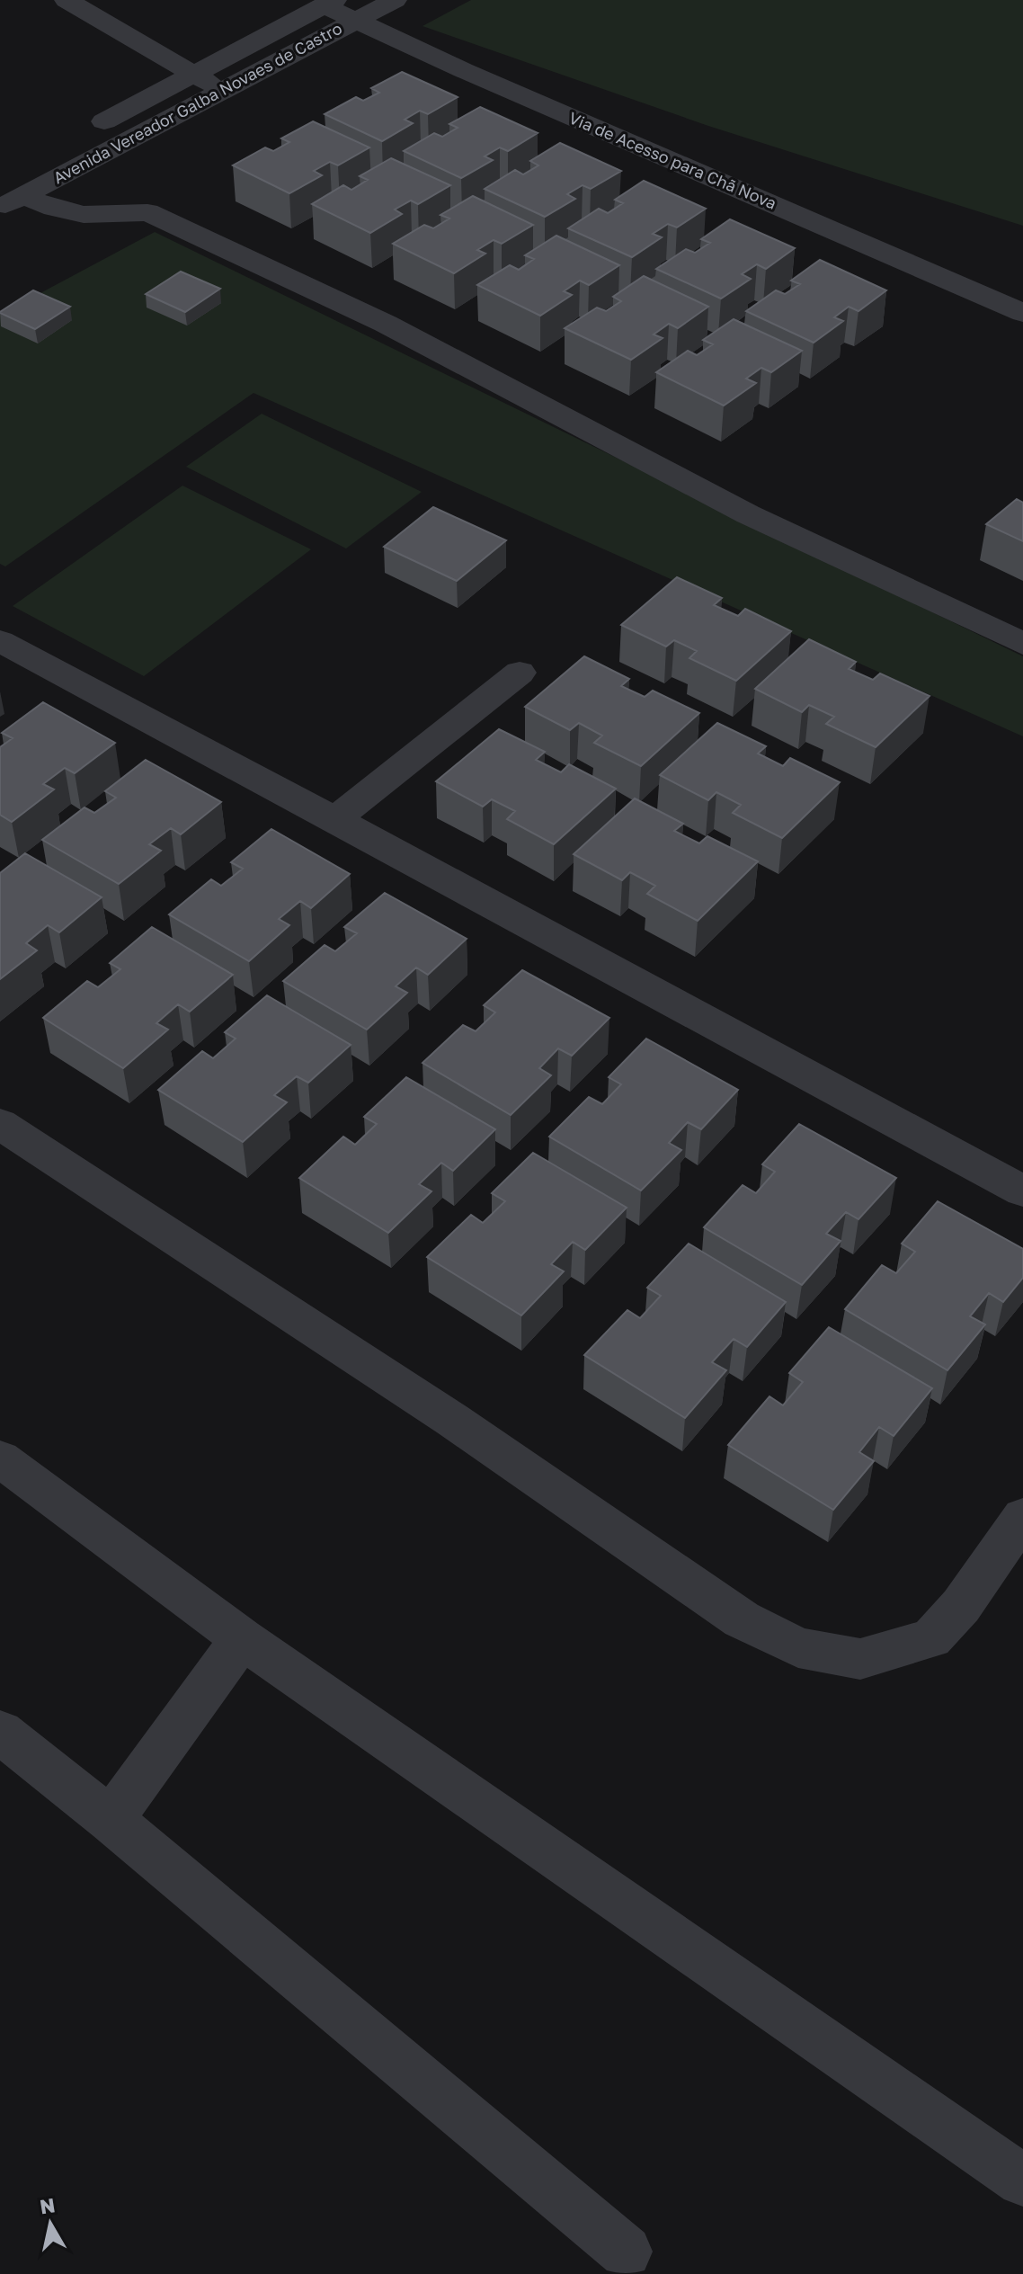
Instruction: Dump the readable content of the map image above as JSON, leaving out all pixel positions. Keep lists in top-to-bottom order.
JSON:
{
  "streets": {
    "street": ["Avenida Vereador Galba Novaes de Castro", "Via de Acesso para Chã Nova"]
  },
  "crossings": [
    ["Avenida Vereador Galba Novaes de Castro", "Via de Acesso para Chã Nova"]
  ],
  "north": "top"
}
